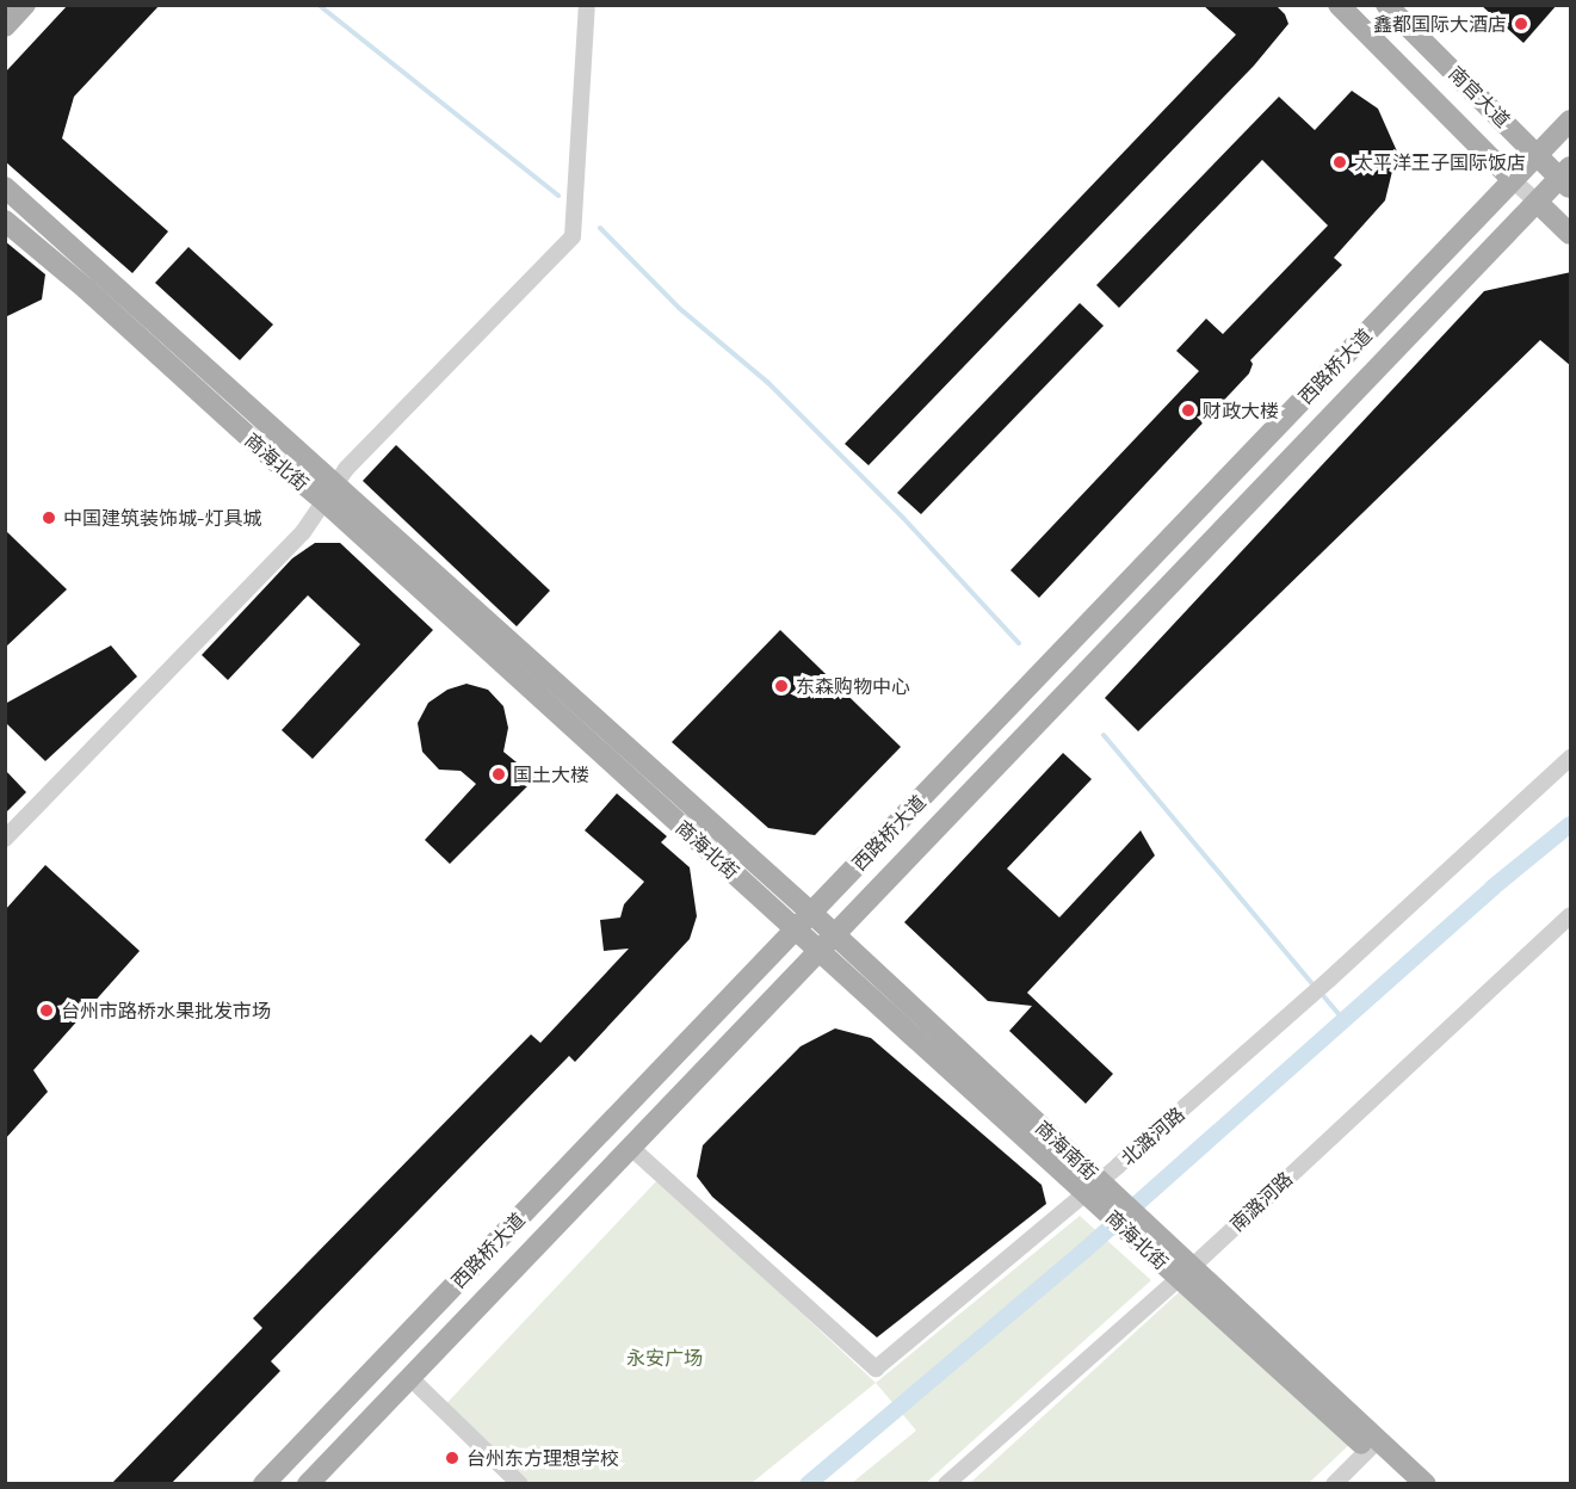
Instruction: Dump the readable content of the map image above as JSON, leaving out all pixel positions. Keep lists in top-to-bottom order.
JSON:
{
  "streets": {
    "main road": [
      "南官大道",
      "西路桥大道",
      "商海北街",
      "商海南街"
    ],
    "street": ["北潞河路", "南潞河路"]
  },
  "crossings": [
    ["南官大道", "西路桥大道"],
    ["西路桥大道", "商海北街"],
    ["西路桥大道", "北潞河路"],
    ["商海北街", "北潞河路"],
    ["商海北街", "商海南街"],
    ["北潞河路", "商海南街"],
    ["商海南街", "南潞河路"]
  ],
  "parks": ["永安广场"],
  "places": [
    "鑫都国际大酒店",
    "太平洋王子国际饭店",
    "财政大楼",
    "中国建筑装饰城-灯具城",
    "东森购物中心",
    "国土大楼",
    "台州市路桥水果批发市场",
    "台州东方理想学校"
  ]
}
